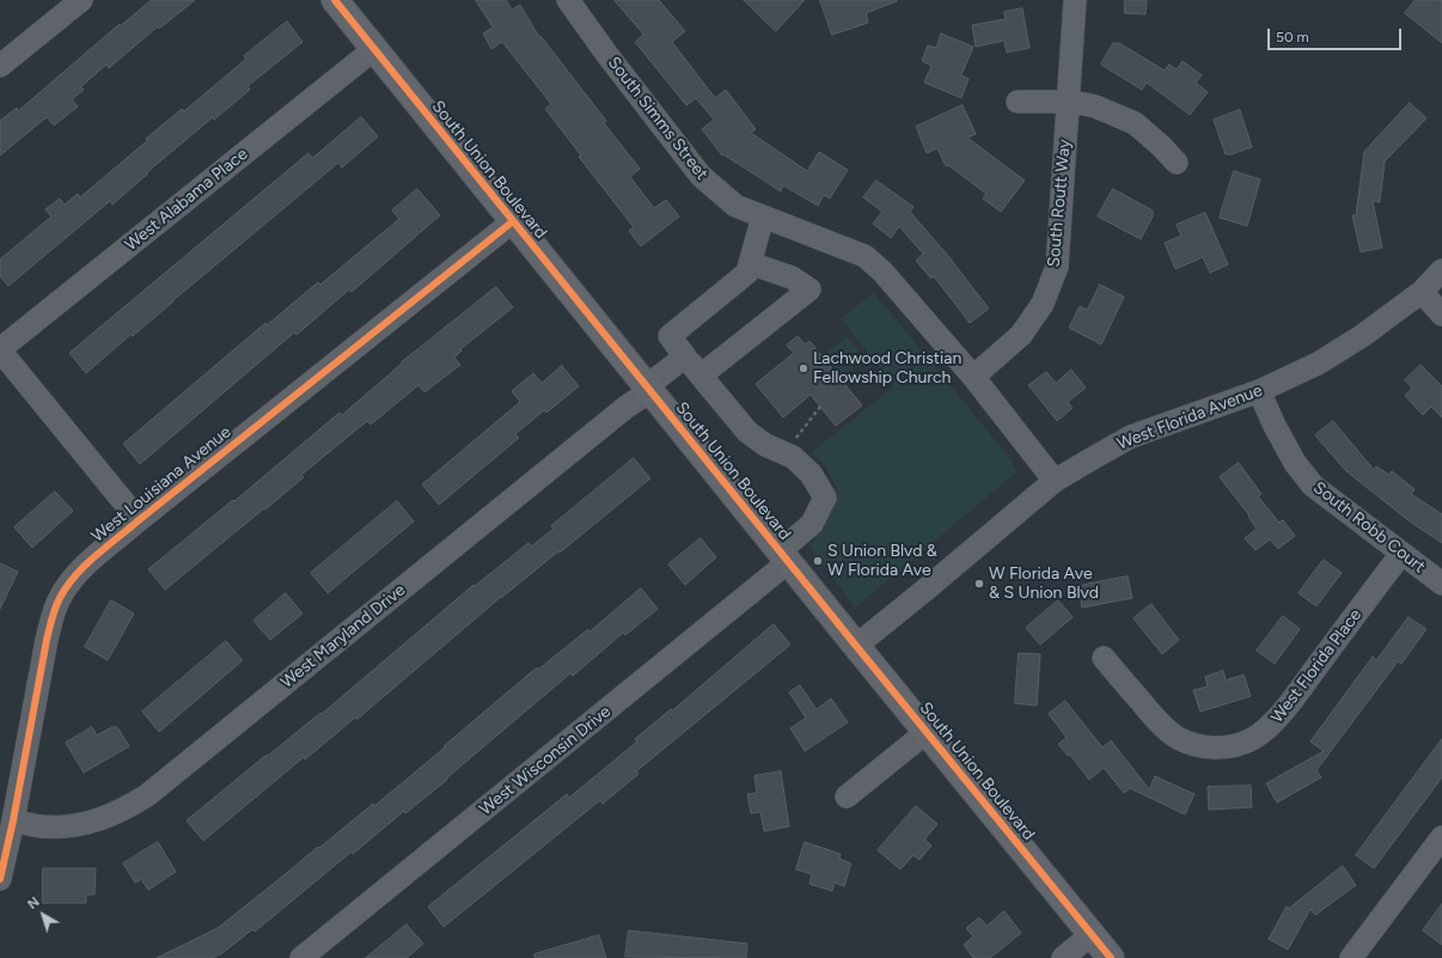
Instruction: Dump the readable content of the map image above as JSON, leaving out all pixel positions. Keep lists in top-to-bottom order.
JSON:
{
  "streets": {
    "main road": ["South Union Boulevard"],
    "street": [
      "South Simms Street",
      "West Alabama Place",
      "South Routt Way",
      "West Florida Avenue",
      "West Louisiana Avenue",
      "South Robb Court",
      "West Maryland Drive",
      "West Florida Place",
      "West Wisconsin Drive"
    ]
  },
  "crossings": [
    ["South Simms Street", "South Routt Way"],
    ["South Simms Street", "West Florida Avenue"],
    ["South Union Boulevard", "West Alabama Place"],
    ["South Union Boulevard", "West Florida Avenue"],
    ["South Union Boulevard", "West Louisiana Avenue"],
    ["South Union Boulevard", "West Maryland Drive"],
    ["South Union Boulevard", "West Wisconsin Drive"],
    ["West Florida Avenue", "South Robb Court"],
    ["West Louisiana Avenue", "West Maryland Drive"],
    ["South Robb Court", "West Florida Place"]
  ],
  "places": ["Lachwood Christian Fellowship Church", "S Union Blvd & W Florida Ave", "W Florida Ave & S Union Blvd"],
  "scale_bar": "50 m",
  "north": "top left"
}
